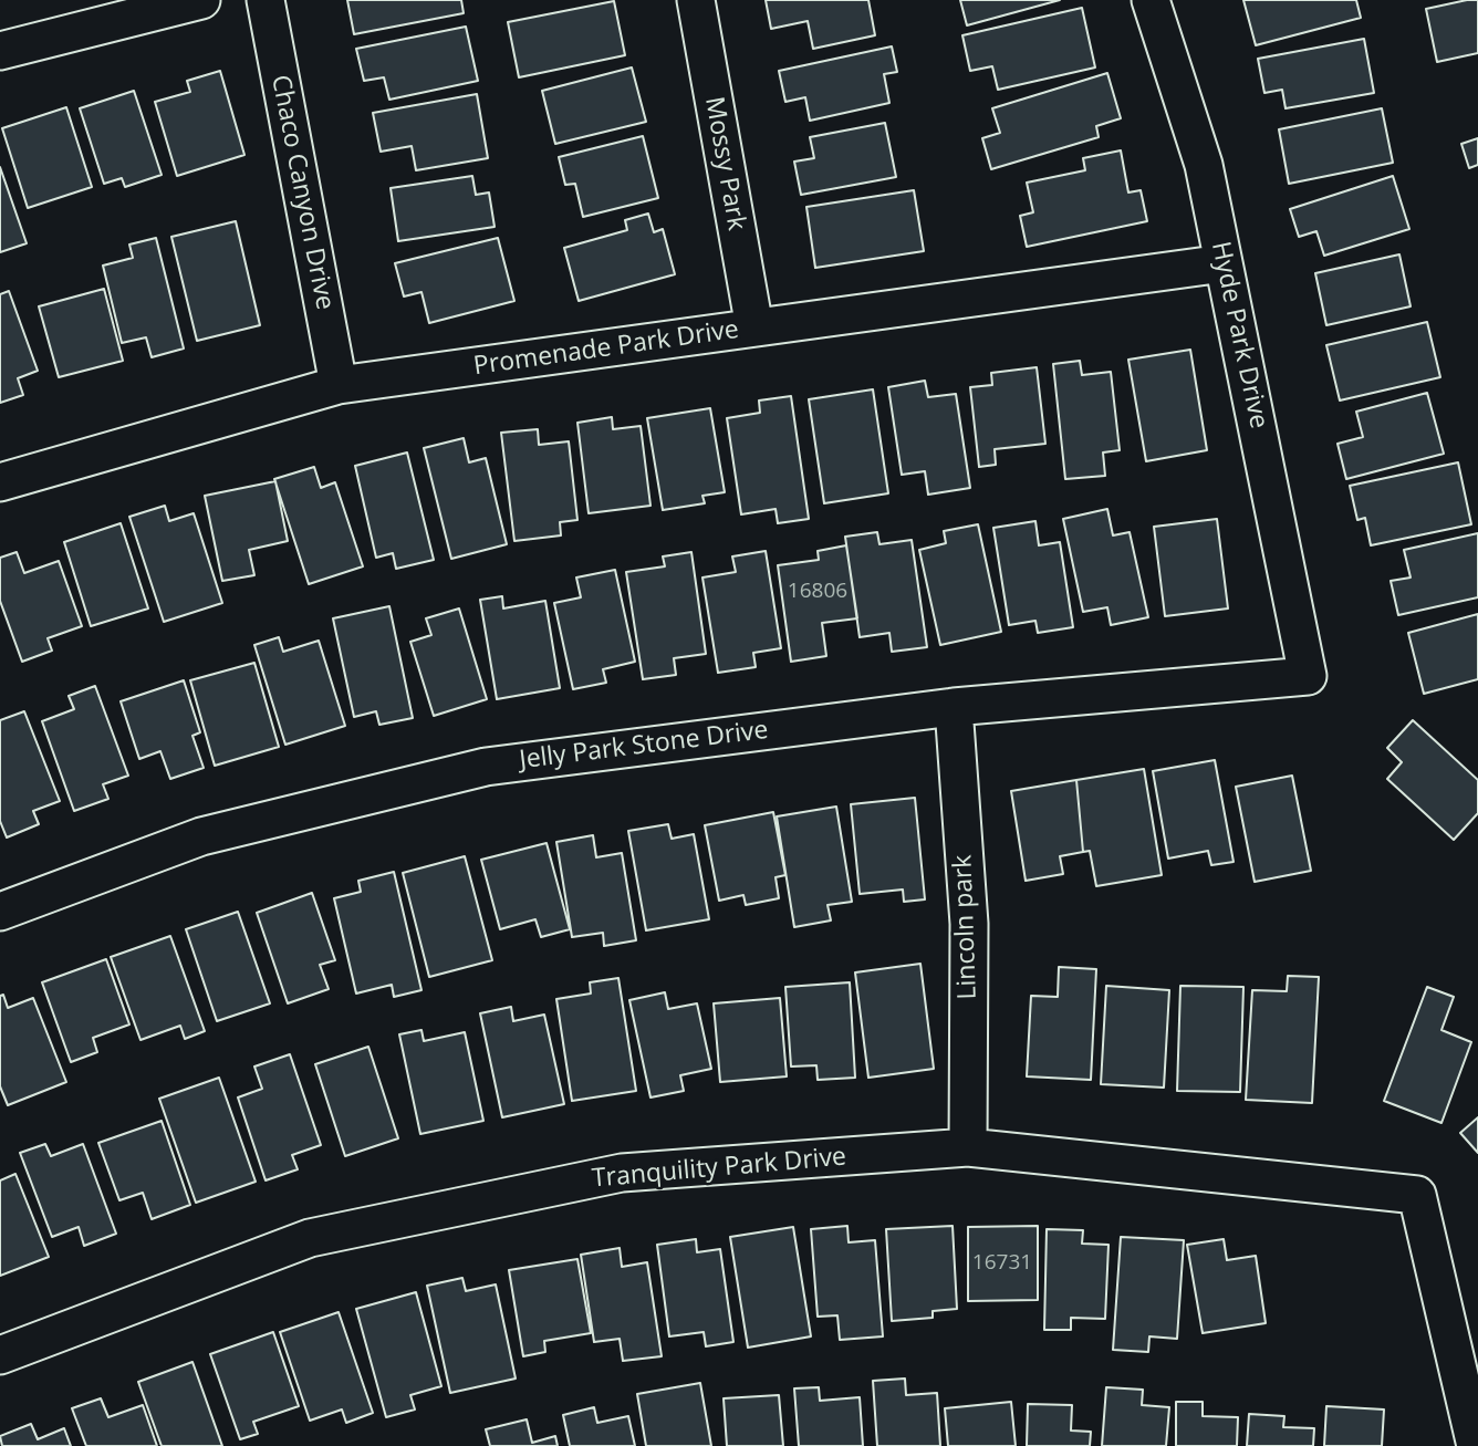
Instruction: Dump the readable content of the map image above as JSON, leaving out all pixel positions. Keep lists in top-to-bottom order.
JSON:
{
  "streets": {
    "street": [
      "Mossy Park",
      "Chaco Canyon Drive",
      "Hyde Park Drive",
      "Promenade Park Drive",
      "Jelly Park Stone Drive",
      "Lincoln park",
      "Tranquility Park Drive"
    ]
  },
  "crossings": [
    ["Mossy Park", "Promenade Park Drive"],
    ["Chaco Canyon Drive", "Promenade Park Drive"],
    ["Hyde Park Drive", "Promenade Park Drive"],
    ["Hyde Park Drive", "Jelly Park Stone Drive"],
    ["Jelly Park Stone Drive", "Lincoln park"],
    ["Lincoln park", "Tranquility Park Drive"]
  ],
  "house_numbers": ["16806", "16731"]
}
